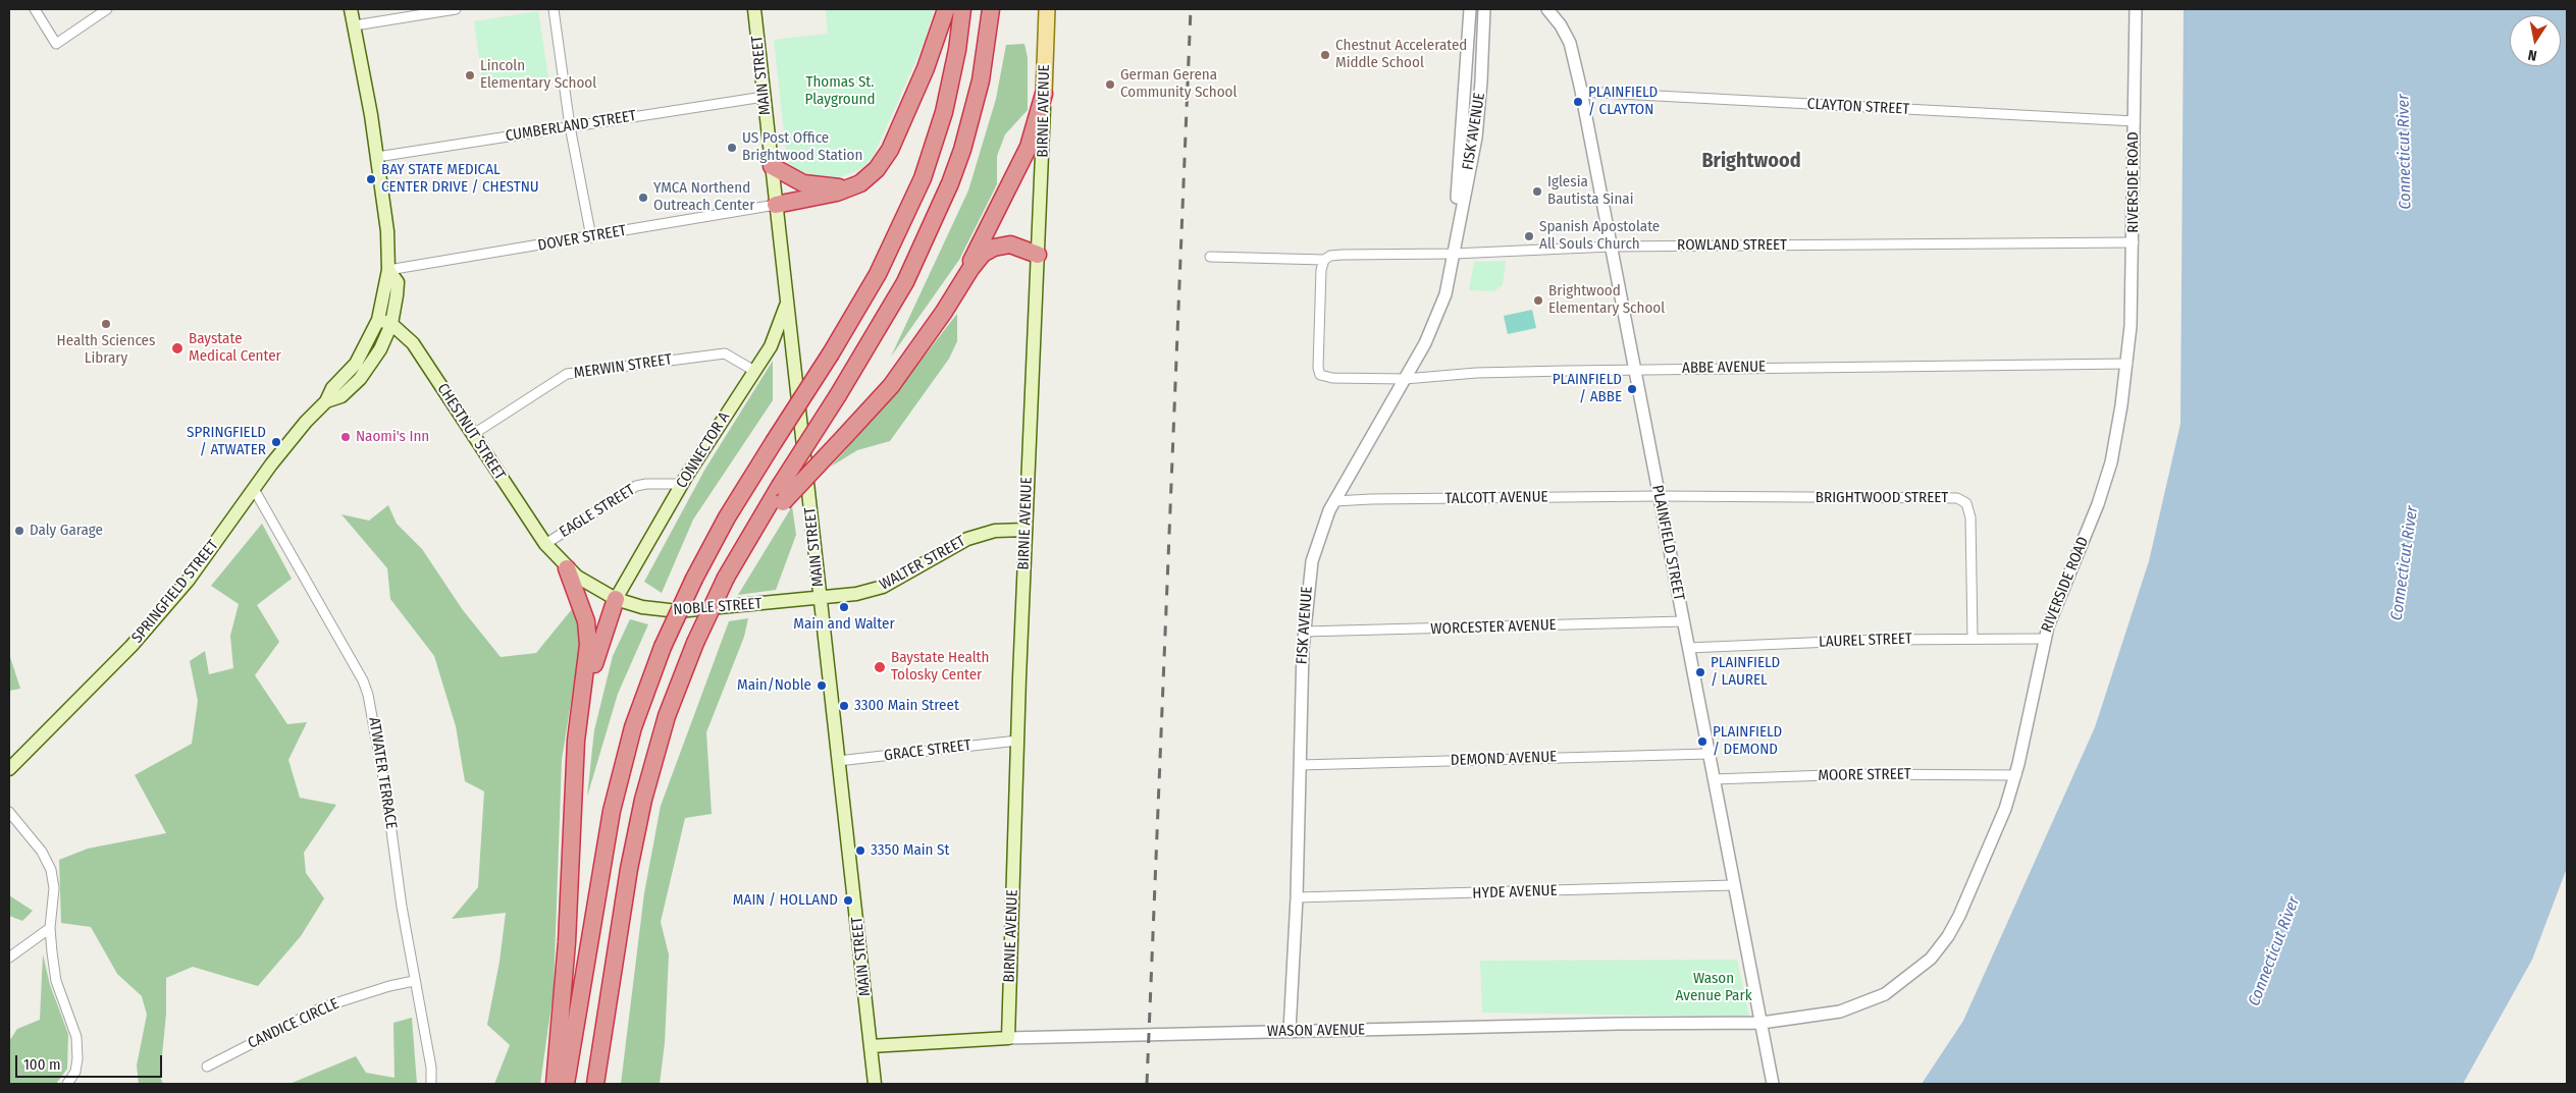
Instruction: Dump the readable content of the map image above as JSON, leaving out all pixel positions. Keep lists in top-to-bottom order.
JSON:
{
  "streets": {
    "main road": [
      "MAIN STREET",
      "BIRNIE AVENUE",
      "CHESTNUT STREET",
      "CONNECTOR A",
      "WALTER STREET",
      "SPRINGFIELD STREET",
      "NOBLE STREET",
      "WASON AVENUE"
    ],
    "street": [
      "CLAYTON STREET",
      "CUMBERLAND STREET",
      "FISK AVENUE",
      "RIVERSIDE ROAD",
      "DOVER STREET",
      "ROWLAND STREET",
      "MERWIN STREET",
      "ABBE AVENUE",
      "TALCOTT AVENUE",
      "BRIGHTWOOD STREET",
      "EAGLE STREET",
      "PLAINFIELD STREET",
      "WORCESTER AVENUE",
      "LAUREL STREET",
      "GRACE STREET",
      "DEMOND AVENUE",
      "ATWATER TERRACE",
      "MOORE STREET",
      "HYDE AVENUE",
      "CANDICE CIRCLE"
    ]
  },
  "crossings": [
    ["MAIN STREET", "CUMBERLAND STREET"],
    ["MAIN STREET", "DOVER STREET"],
    ["MAIN STREET", "CONNECTOR A"],
    ["MAIN STREET", "WALTER STREET"],
    ["MAIN STREET", "NOBLE STREET"],
    ["MAIN STREET", "GRACE STREET"],
    ["MAIN STREET", "WASON AVENUE"],
    ["CLAYTON STREET", "RIVERSIDE ROAD"],
    ["CLAYTON STREET", "PLAINFIELD STREET"],
    ["BIRNIE AVENUE", "WALTER STREET"],
    ["BIRNIE AVENUE", "GRACE STREET"],
    ["BIRNIE AVENUE", "WASON AVENUE"],
    ["FISK AVENUE", "ROWLAND STREET"],
    ["FISK AVENUE", "ABBE AVENUE"],
    ["FISK AVENUE", "TALCOTT AVENUE"],
    ["FISK AVENUE", "WORCESTER AVENUE"],
    ["FISK AVENUE", "DEMOND AVENUE"],
    ["FISK AVENUE", "HYDE AVENUE"],
    ["FISK AVENUE", "WASON AVENUE"],
    ["RIVERSIDE ROAD", "ROWLAND STREET"],
    ["RIVERSIDE ROAD", "ABBE AVENUE"],
    ["RIVERSIDE ROAD", "PLAINFIELD STREET"],
    ["RIVERSIDE ROAD", "LAUREL STREET"],
    ["RIVERSIDE ROAD", "MOORE STREET"],
    ["RIVERSIDE ROAD", "WASON AVENUE"],
    ["ROWLAND STREET", "ABBE AVENUE"],
    ["ROWLAND STREET", "PLAINFIELD STREET"],
    ["MERWIN STREET", "CHESTNUT STREET"],
    ["MERWIN STREET", "CONNECTOR A"],
    ["ABBE AVENUE", "PLAINFIELD STREET"],
    ["CHESTNUT STREET", "EAGLE STREET"],
    ["CHESTNUT STREET", "SPRINGFIELD STREET"],
    ["CHESTNUT STREET", "NOBLE STREET"],
    ["CONNECTOR A", "EAGLE STREET"],
    ["CONNECTOR A", "NOBLE STREET"],
    ["TALCOTT AVENUE", "BRIGHTWOOD STREET"],
    ["TALCOTT AVENUE", "PLAINFIELD STREET"],
    ["BRIGHTWOOD STREET", "PLAINFIELD STREET"],
    ["BRIGHTWOOD STREET", "LAUREL STREET"],
    ["EAGLE STREET", "NOBLE STREET"],
    ["PLAINFIELD STREET", "WORCESTER AVENUE"],
    ["PLAINFIELD STREET", "LAUREL STREET"],
    ["PLAINFIELD STREET", "DEMOND AVENUE"],
    ["PLAINFIELD STREET", "MOORE STREET"],
    ["PLAINFIELD STREET", "HYDE AVENUE"],
    ["PLAINFIELD STREET", "WASON AVENUE"],
    ["WALTER STREET", "NOBLE STREET"],
    ["SPRINGFIELD STREET", "ATWATER TERRACE"],
    ["ATWATER TERRACE", "CANDICE CIRCLE"]
  ],
  "districts": ["Brightwood"],
  "water": ["Connecticut River"],
  "parks": ["Thomas St. Playground", "Wason Avenue Park"],
  "places": [
    "Chestnut Accelerated Middle School",
    "Lincoln Elementary School",
    "German Gerena Community School",
    "PLAINFIELD / CLAYTON",
    "US Post Office Brightwood Station",
    "BAY STATE MEDICAL CENTER DRIVE / CHESTNU",
    "Iglesia Bautista Sinai",
    "YMCA Northend Outreach Center",
    "Spanish Apostolate All Souls Church",
    "Brightwood Elementary School",
    "Health Sciences Library",
    "Baystate Medical Center",
    "PLAINFIELD / ABBE",
    "Naomi's Inn",
    "SPRINGFIELD / ATWATER",
    "Daly Garage",
    "Main and Walter",
    "Baystate Health Tolosky Center",
    "PLAINFIELD / LAUREL",
    "Main/Noble",
    "3300 Main Street",
    "PLAINFIELD / DEMOND",
    "3350 Main St",
    "MAIN / HOLLAND"
  ],
  "scale_bar": "100 m",
  "north": "bottom"
}
